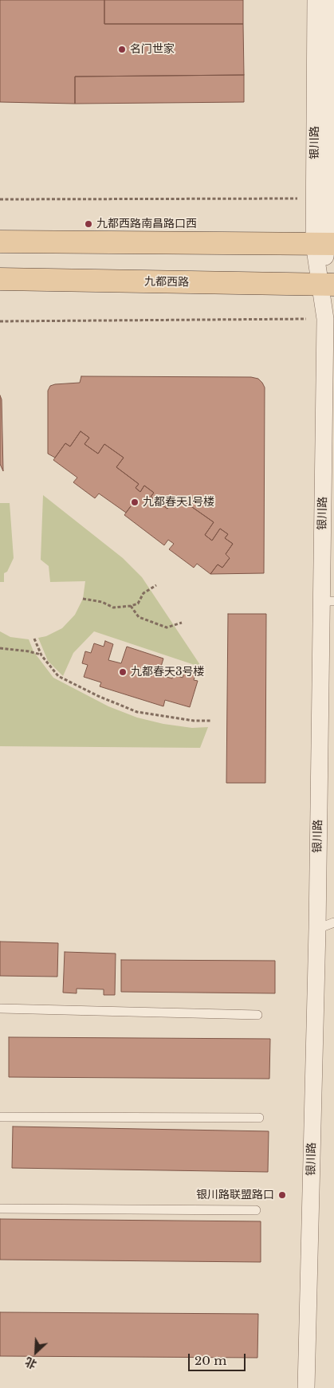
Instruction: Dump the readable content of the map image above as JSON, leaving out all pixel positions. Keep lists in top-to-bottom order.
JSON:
{
  "streets": {
    "main road": ["九都西路"],
    "street": ["银川路"]
  },
  "crossings": [
    ["银川路", "九都西路"]
  ],
  "places": [
    "名门世家",
    "九都西路南昌路口西",
    "九都春天1号楼",
    "九都春天3号楼",
    "银川路联盟路口"
  ],
  "scale_bar": "20 m",
  "north": "bottom left"
}
